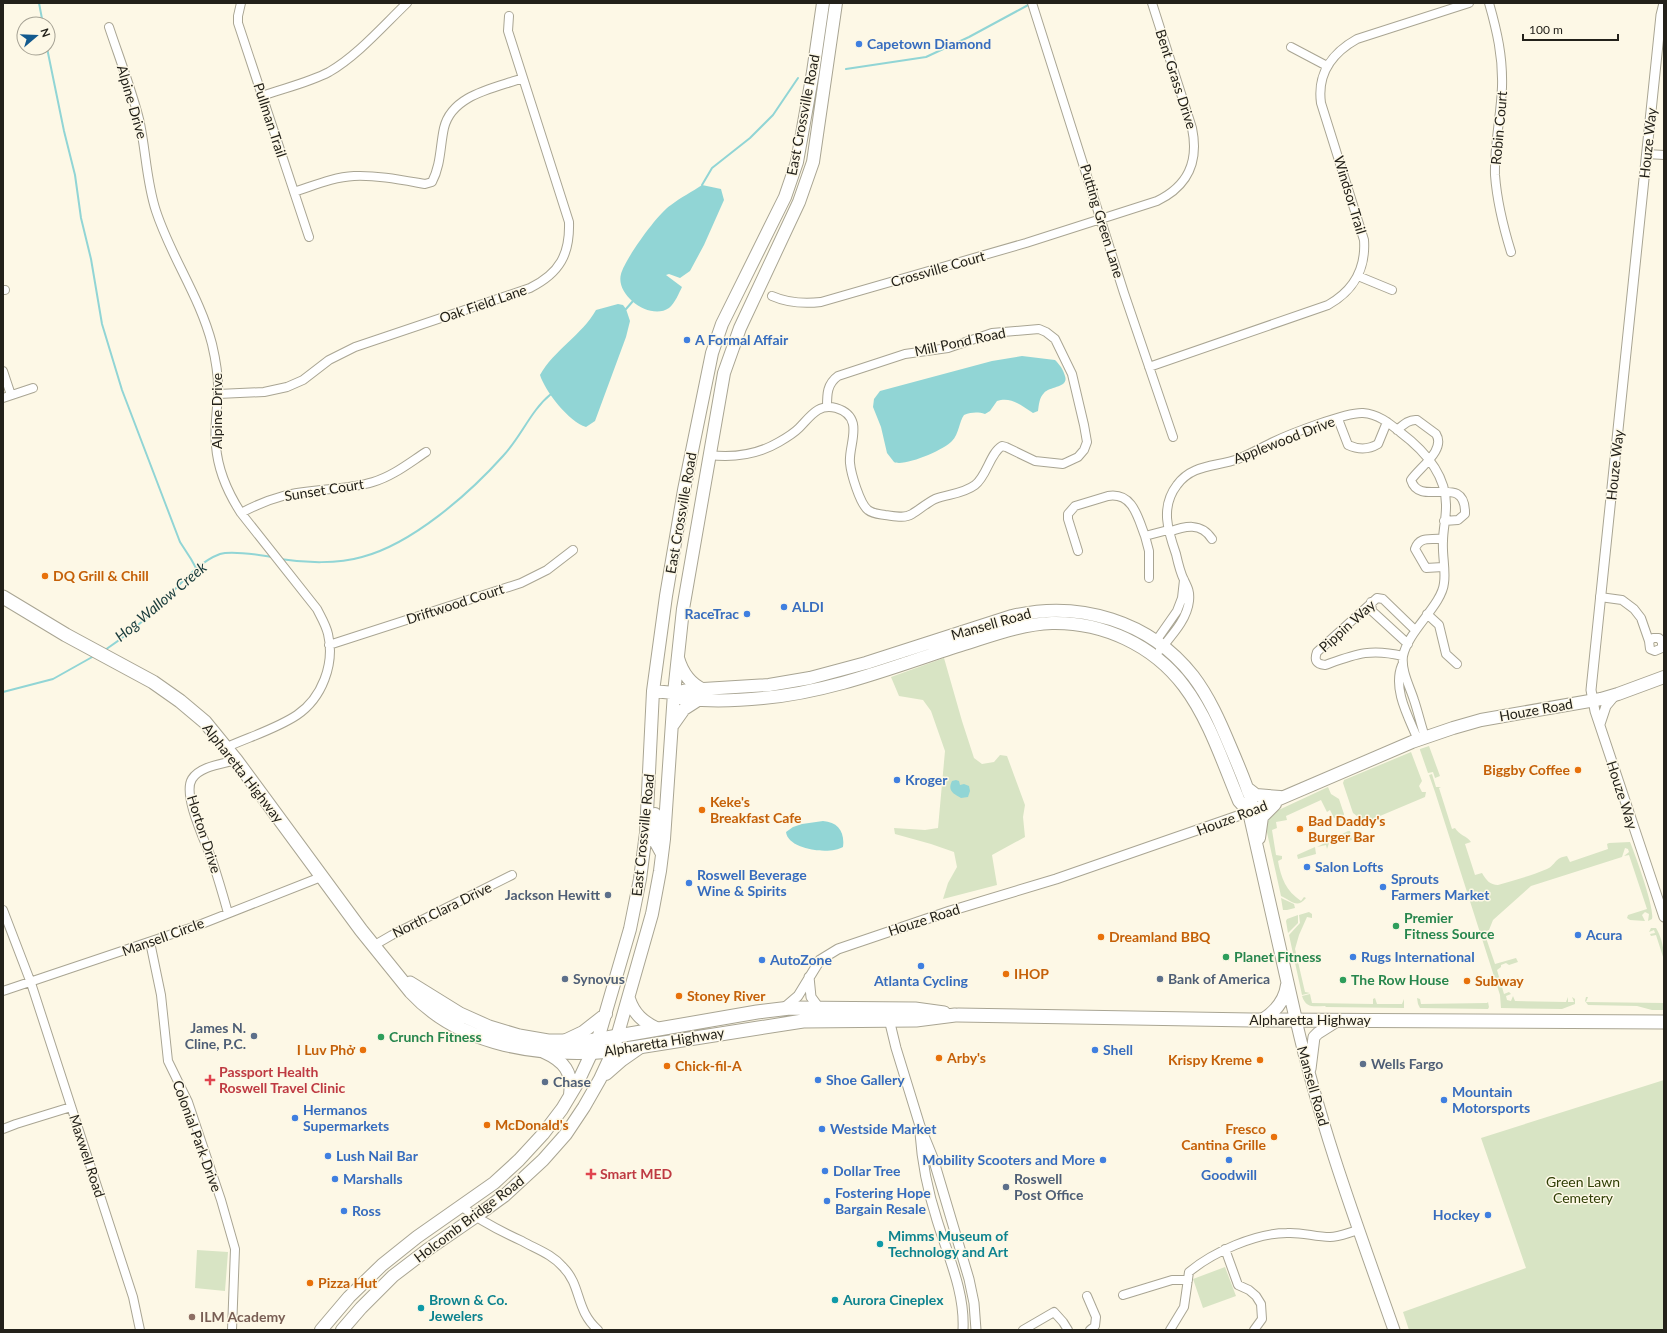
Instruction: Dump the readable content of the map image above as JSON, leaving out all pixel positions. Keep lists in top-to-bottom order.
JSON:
{
  "streets": {
    "highway": ["Alpharetta Highway"],
    "main road": [
      "East Crossville Road",
      "Mansell Road",
      "Houze Road",
      "Holcomb Bridge Road"
    ],
    "street": [
      "Bent Grass Drive",
      "Alpine Drive",
      "Pullman Trail",
      "Robin Court",
      "Houze Way",
      "Windsor Trail",
      "Putting Green Lane",
      "Crossville Court",
      "Oak Field Lane",
      "Mill Pond Road",
      "Applewood Drive",
      "Sunset Court",
      "Driftwood Court",
      "Pippin Way",
      "Horton Drive",
      "North Clara Drive",
      "Mansell Circle",
      "Colonial Park Drive",
      "Maxwell Road"
    ]
  },
  "crossings": [
    ["Bent Grass Drive", "Putting Green Lane"],
    ["Bent Grass Drive", "Crossville Court"],
    ["Alpine Drive", "Oak Field Lane"],
    ["Alpine Drive", "Sunset Court"],
    ["Alpine Drive", "Driftwood Court"],
    ["Alpine Drive", "Alpharetta Highway"],
    ["East Crossville Road", "Mansell Road"],
    ["East Crossville Road", "Alpharetta Highway"],
    ["East Crossville Road", "Holcomb Bridge Road"],
    ["Houze Way", "Houze Road"],
    ["Windsor Trail", "Putting Green Lane"],
    ["Putting Green Lane", "Crossville Court"],
    ["Applewood Drive", "Mansell Road"],
    ["Applewood Drive", "Pippin Way"],
    ["Mansell Road", "Houze Road"],
    ["Mansell Road", "Alpharetta Highway"],
    ["Houze Road", "Alpharetta Highway"],
    ["Alpharetta Highway", "Horton Drive"],
    ["Alpharetta Highway", "North Clara Drive"],
    ["Alpharetta Highway", "Mansell Circle"],
    ["Alpharetta Highway", "Holcomb Bridge Road"],
    ["Horton Drive", "Mansell Circle"],
    ["Mansell Circle", "Colonial Park Drive"],
    ["Mansell Circle", "Maxwell Road"]
  ],
  "water": ["Hog Wallow Creek"],
  "parks": ["Green Lawn Cemetery"],
  "places": {
    "other": [
      "Capetown Diamond",
      "A Formal Affair",
      "DQ Grill & Chill",
      "ALDI",
      "RaceTrac",
      "Biggby Coffee",
      "Kroger",
      "Keke's Breakfast Cafe",
      "Bad Daddy's Burger Bar",
      "Salon Lofts",
      "Roswell Beverage Wine & Spirits",
      "Sprouts Farmers Market",
      "Jackson Hewitt",
      "Premier Fitness Source",
      "Acura",
      "Dreamland BBQ",
      "Planet Fitness",
      "Rugs International",
      "AutoZone",
      "Atlanta Cycling",
      "IHOP",
      "Synovus",
      "Bank of America",
      "The Row House",
      "Subway",
      "Stoney River",
      "James N. Cline, P.C.",
      "Crunch Fitness",
      "I Luv Phở",
      "Shell",
      "Arby's",
      "Krispy Kreme",
      "Wells Fargo",
      "Chick-fil-A",
      "Shoe Gallery",
      "Chase",
      "Mountain Motorsports",
      "Hermanos Supermarkets",
      "McDonald's",
      "Westside Market",
      "Fresco Cantina Grille",
      "Lush Nail Bar",
      "Mobility Scooters and More",
      "Goodwill",
      "Dollar Tree",
      "Marshalls",
      "Roswell Post Office",
      "Fostering Hope Bargain Resale",
      "Ross",
      "Hockey",
      "Mimms Museum of Technology and Art",
      "Pizza Hut",
      "Aurora Cineplex",
      "Brown & Co. Jewelers",
      "ILM Academy"
    ],
    "health": ["Passport Health Roswell Travel Clinic", "Smart MED"]
  },
  "scale_bar": "100 m",
  "north": "right"
}
